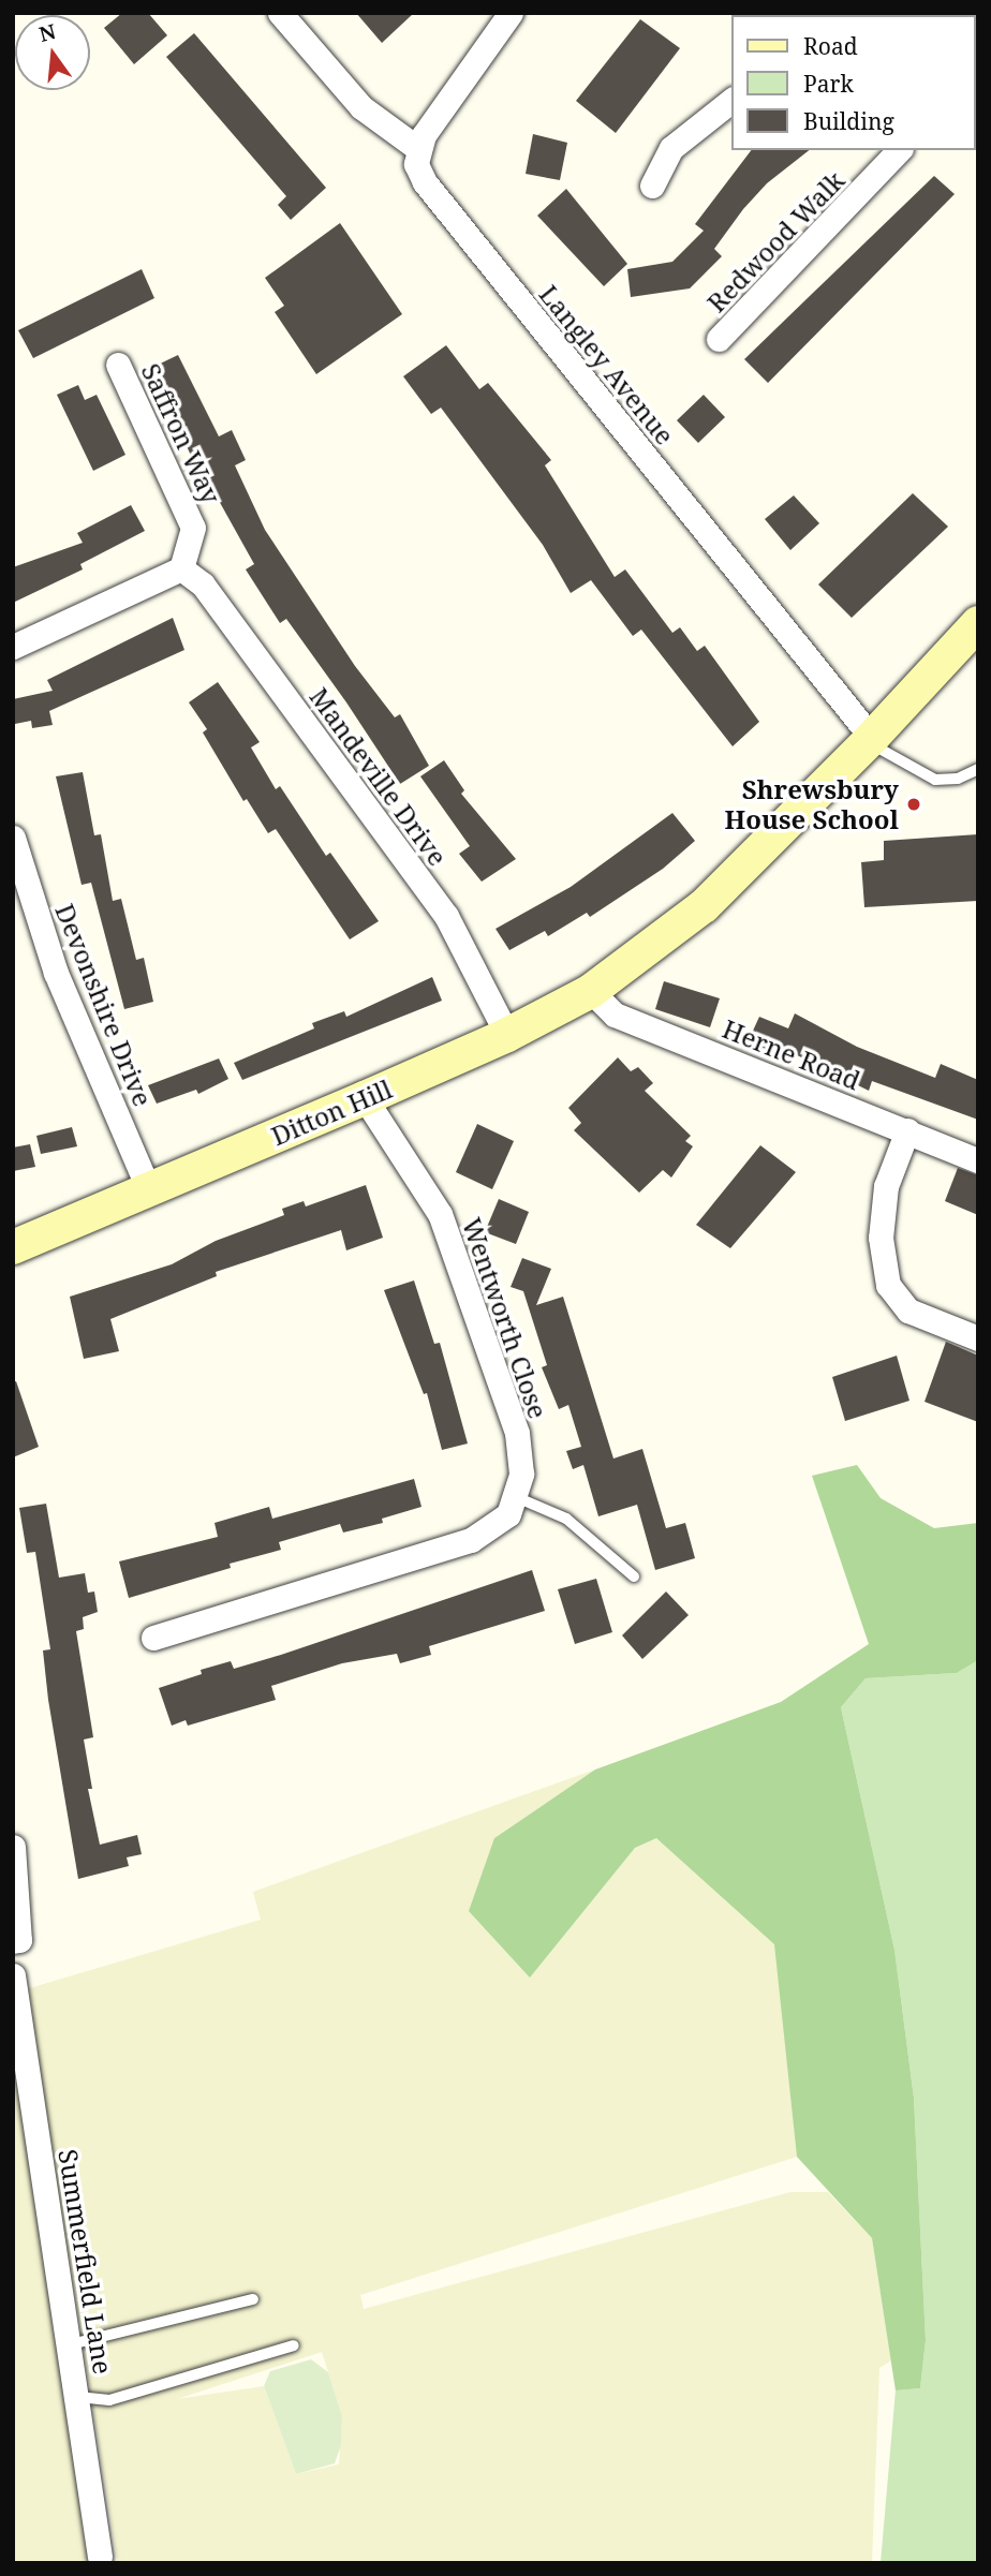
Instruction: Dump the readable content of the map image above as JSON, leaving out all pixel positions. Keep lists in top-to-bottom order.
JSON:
{
  "streets": {
    "street": [
      "Redwood Walk",
      "Langley Avenue",
      "Saffron Way",
      "Mandeville Drive",
      "Devonshire Drive",
      "Herne Road",
      "Ditton Hill",
      "Wentworth Close",
      "Summerfield Lane"
    ]
  },
  "crossings": [
    ["Langley Avenue", "Ditton Hill"],
    ["Saffron Way", "Mandeville Drive"],
    ["Mandeville Drive", "Ditton Hill"],
    ["Devonshire Drive", "Ditton Hill"],
    ["Herne Road", "Ditton Hill"],
    ["Ditton Hill", "Wentworth Close"]
  ],
  "places": ["Shrewsbury House School"],
  "legend": ["Road", "Park", "Building"],
  "north": "top"
}
